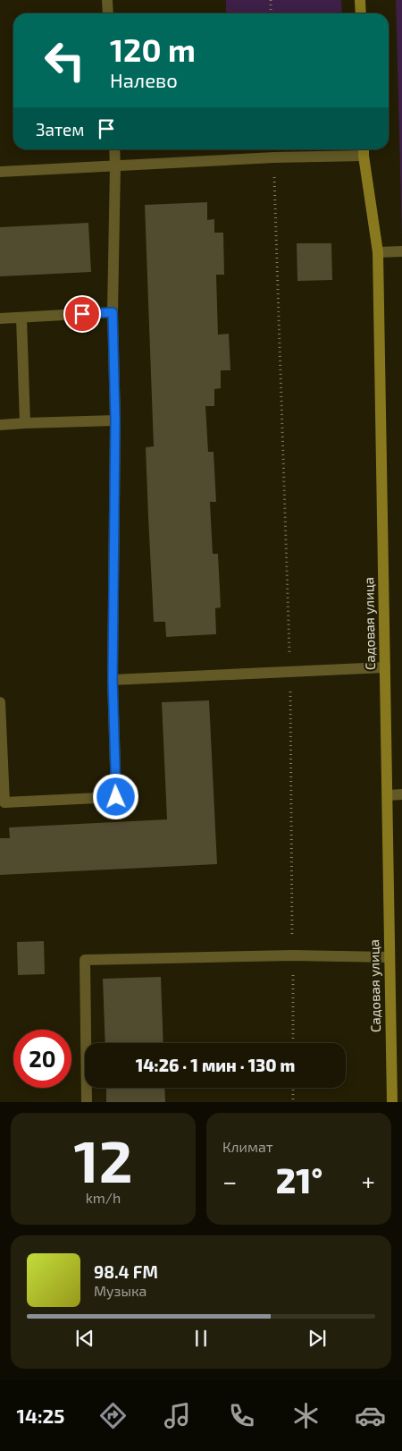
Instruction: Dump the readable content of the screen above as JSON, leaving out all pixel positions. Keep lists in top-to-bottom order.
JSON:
{
  "streets": {
    "street": ["Садовая улица"]
  },
  "page": {
    "turn": ["120 m", "Налево"],
    "then": "Затем",
    "limit": "20",
    "trip": "14:26 · 1 мин · 130 m",
    "tile": [
      ["12", "km/h"],
      "Климат"
    ],
    "heat": ["−", "21°", "+"],
    "song": ["98.4 FM", "Музыка"],
    "tabs": "14:25"
  }
}
